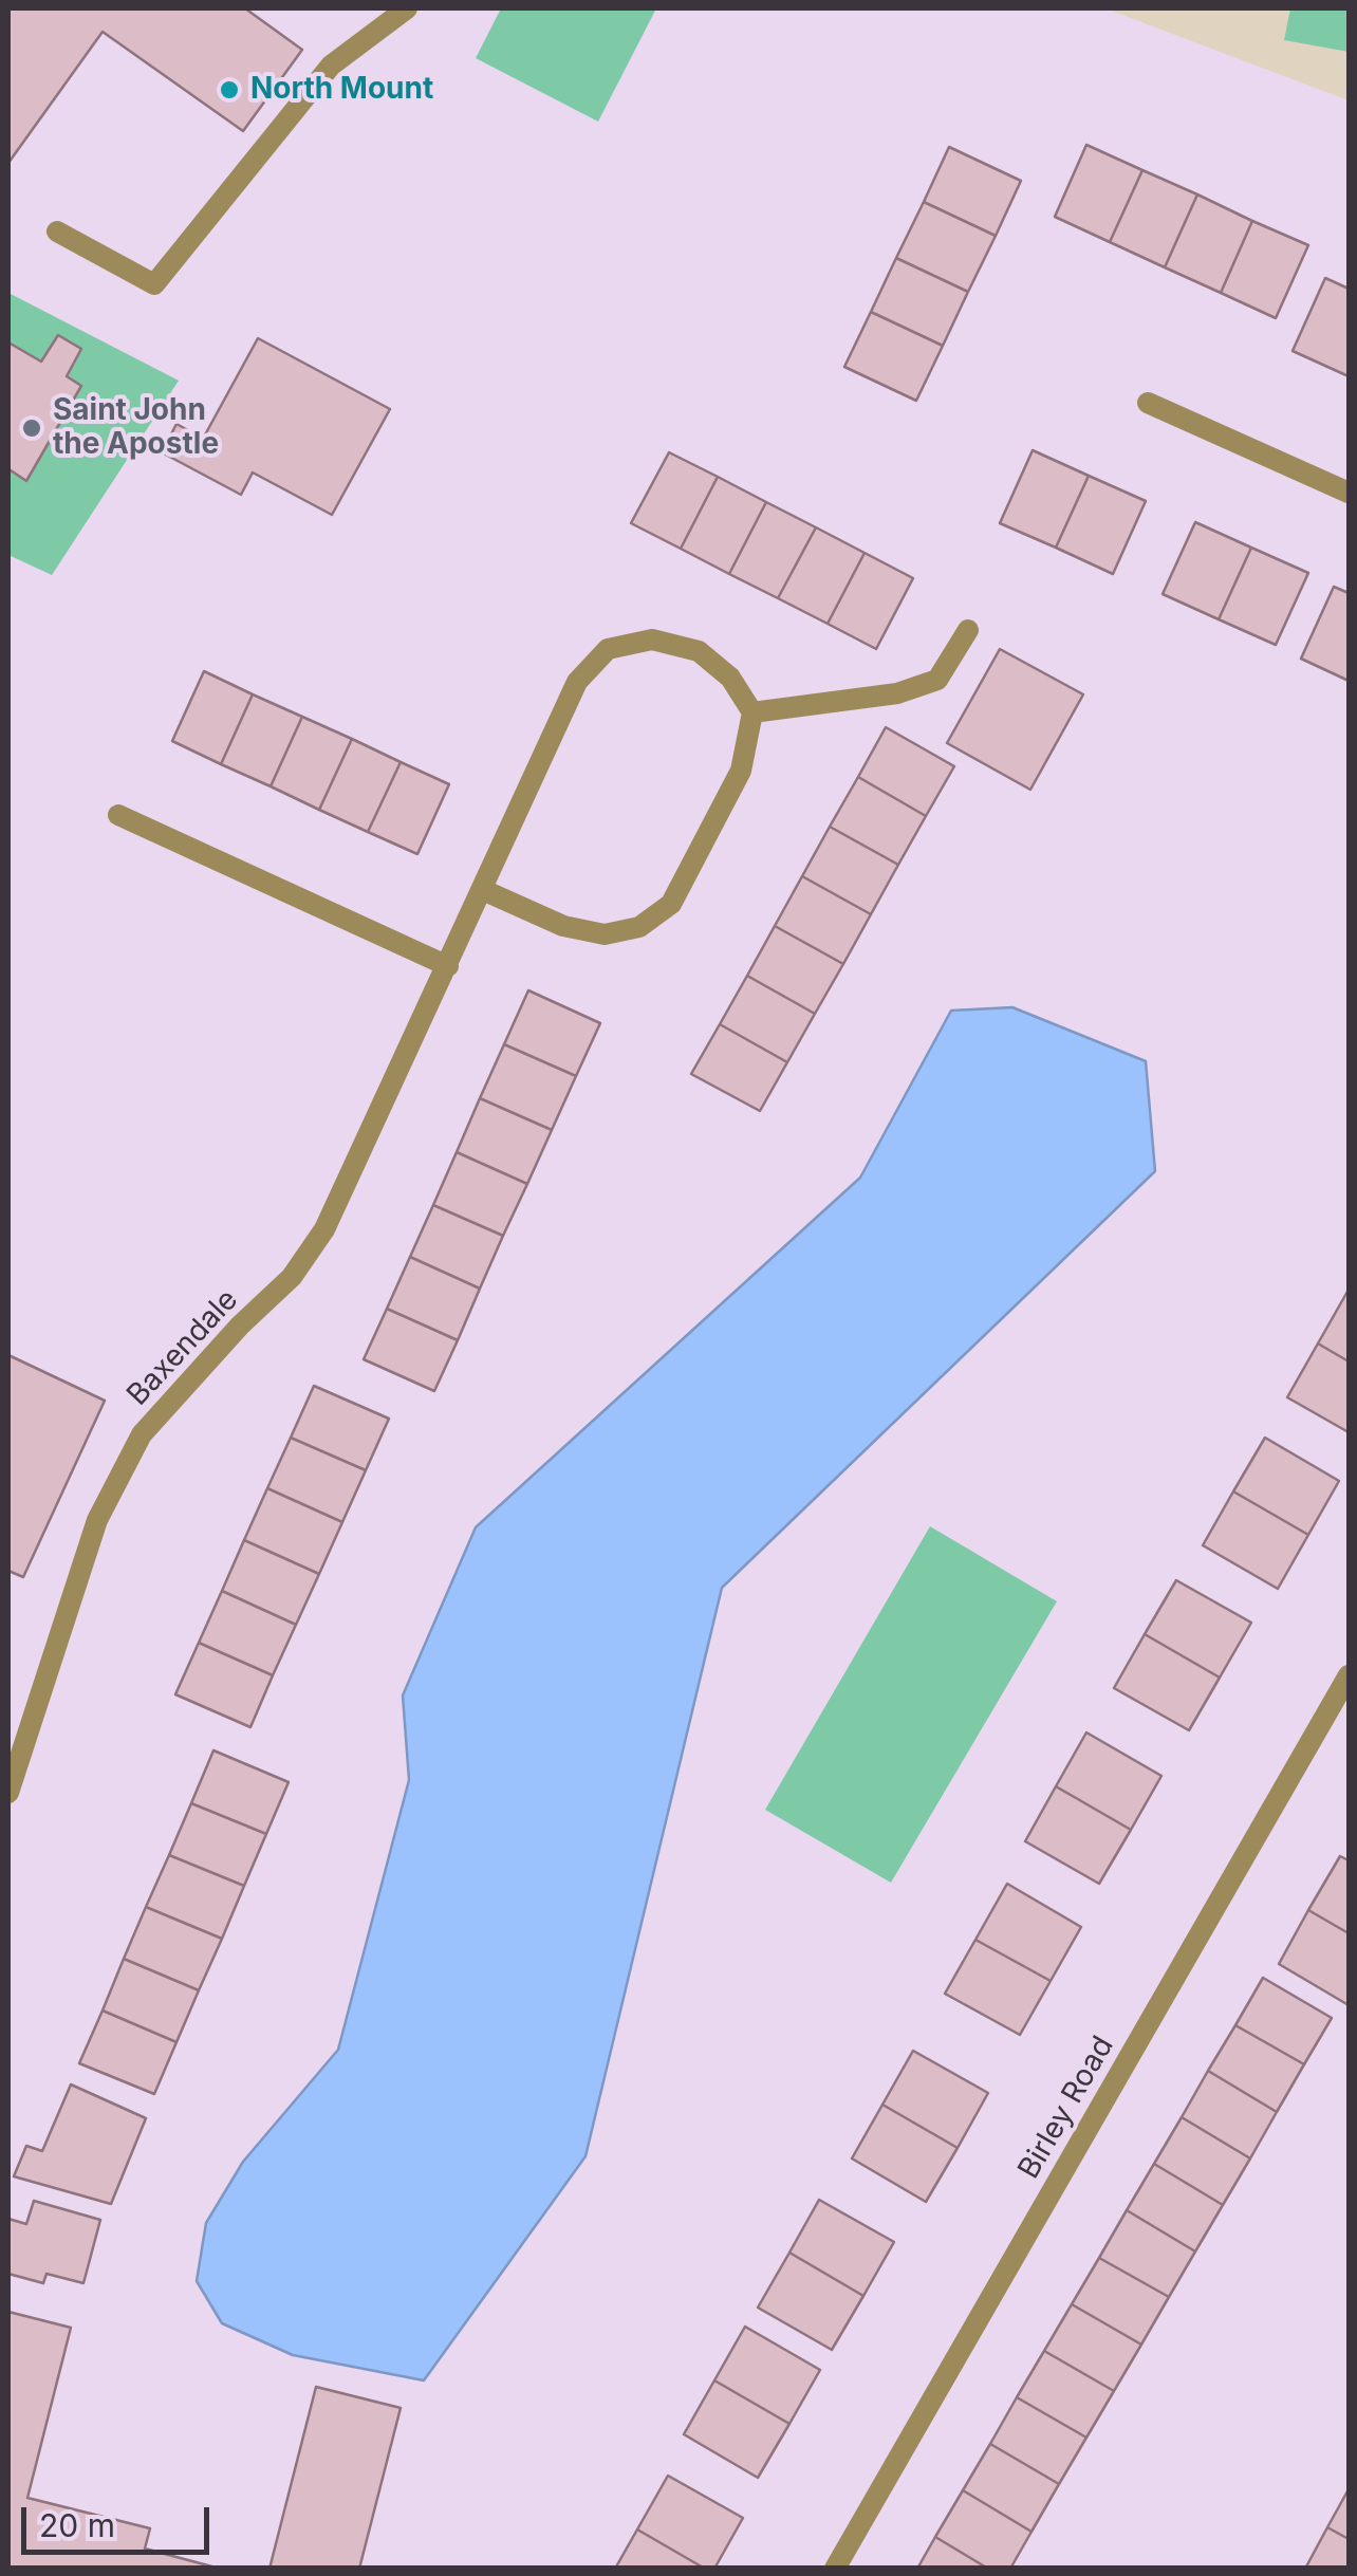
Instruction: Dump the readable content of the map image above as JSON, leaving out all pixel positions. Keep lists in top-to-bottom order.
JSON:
{
  "streets": {
    "street": ["Baxendale", "Birley Road"]
  },
  "places": ["North Mount", "Saint John the Apostle"],
  "scale_bar": "20 m"
}
